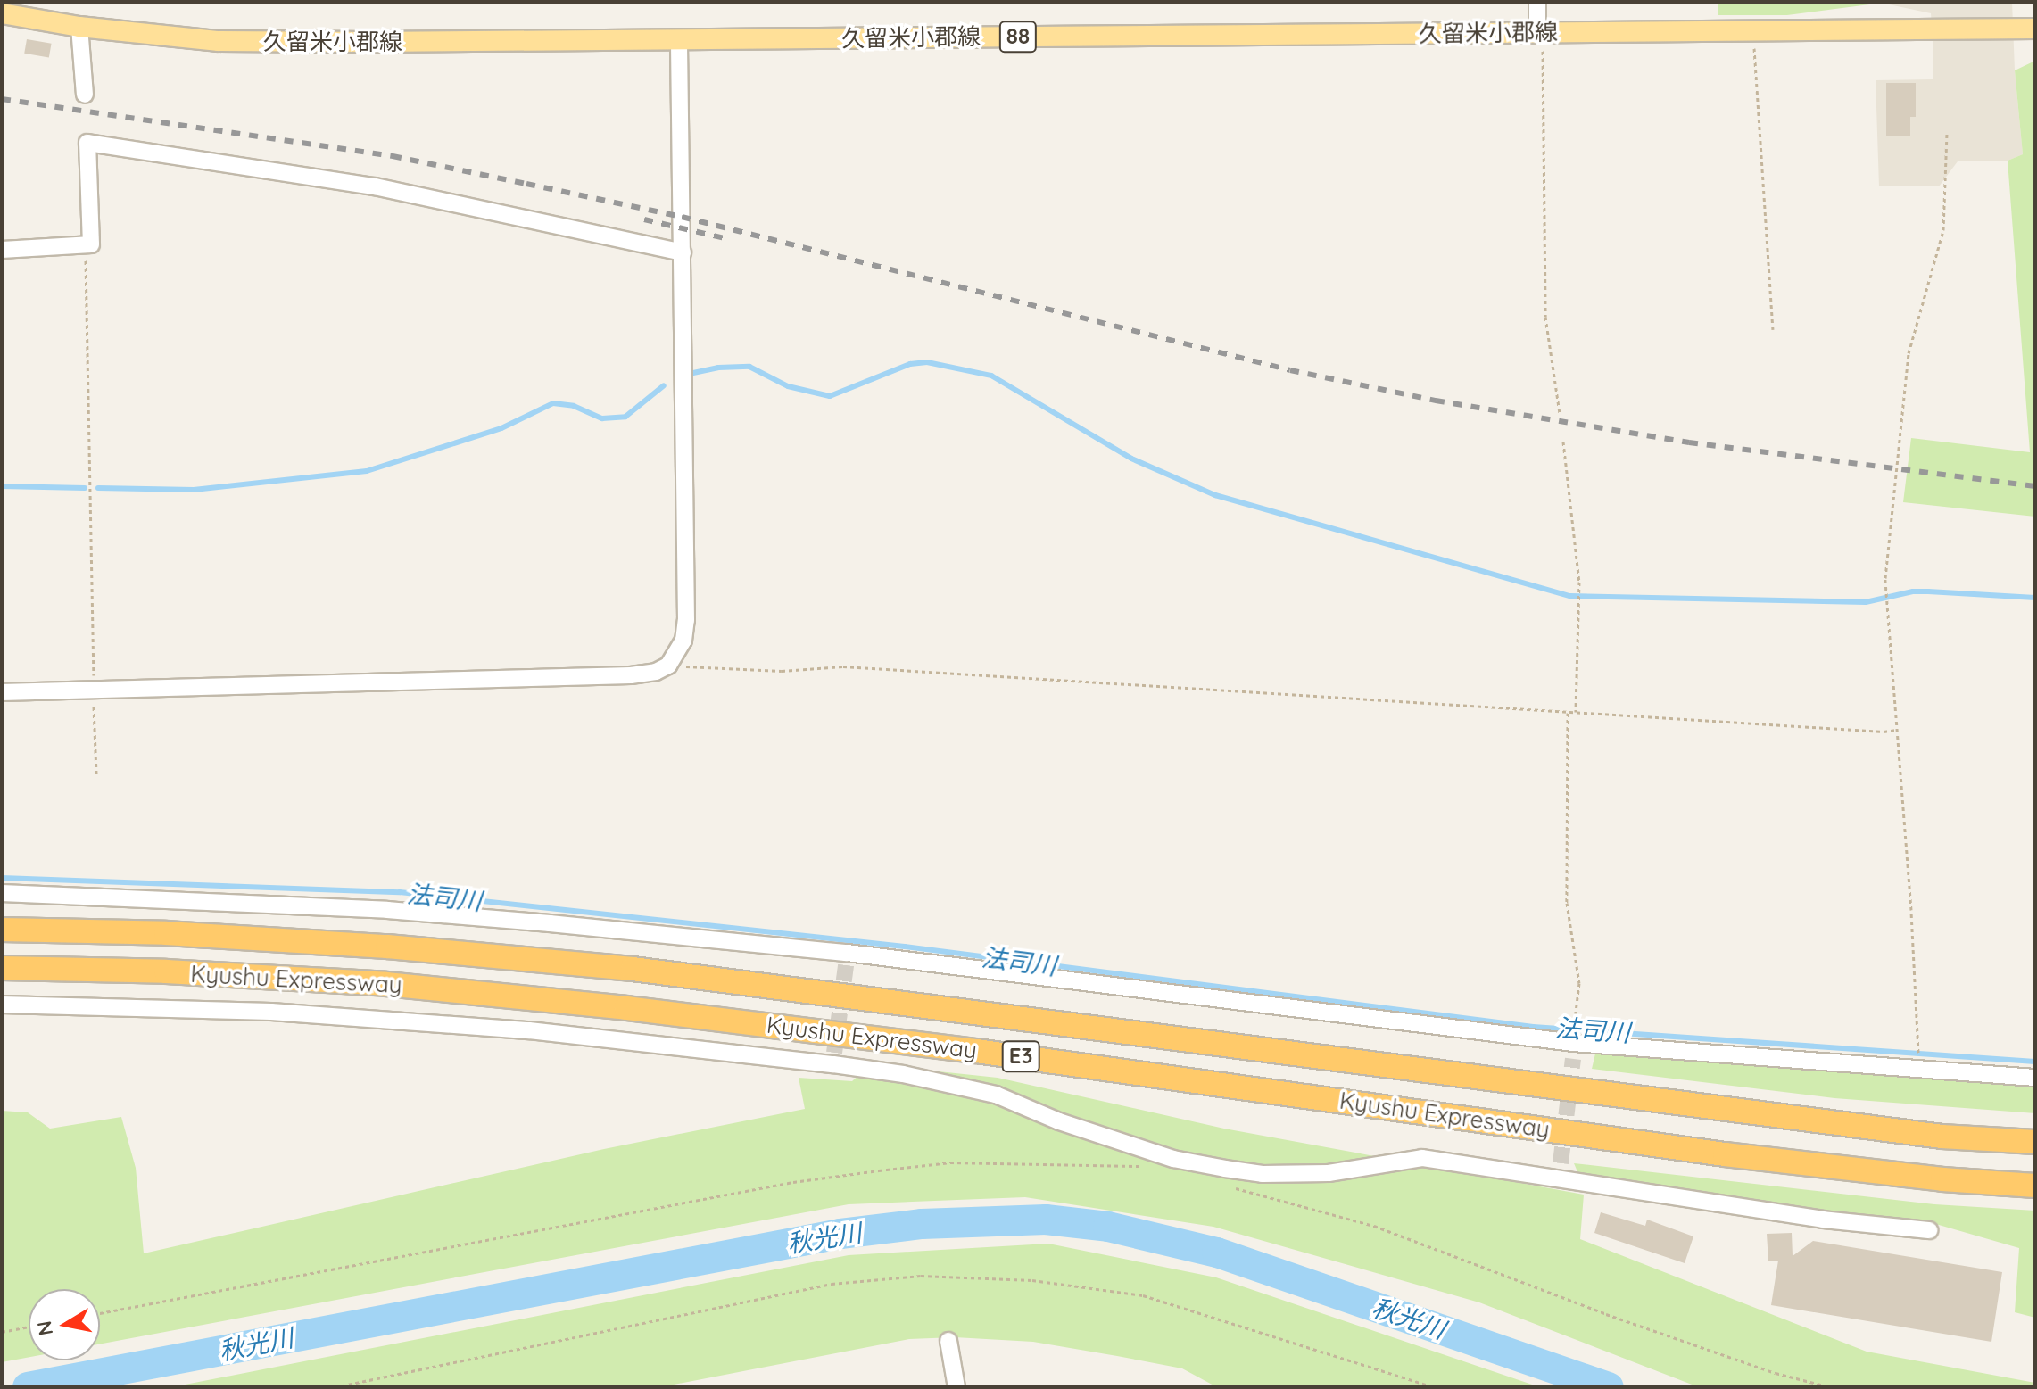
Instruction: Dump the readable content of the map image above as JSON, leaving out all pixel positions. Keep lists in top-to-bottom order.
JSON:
{
  "streets": {
    "highway": ["Kyushu Expressway", "E3"],
    "main road": ["久留米小郡線", "88"]
  },
  "water": ["法司川", "秋光川"],
  "north": "left"
}
